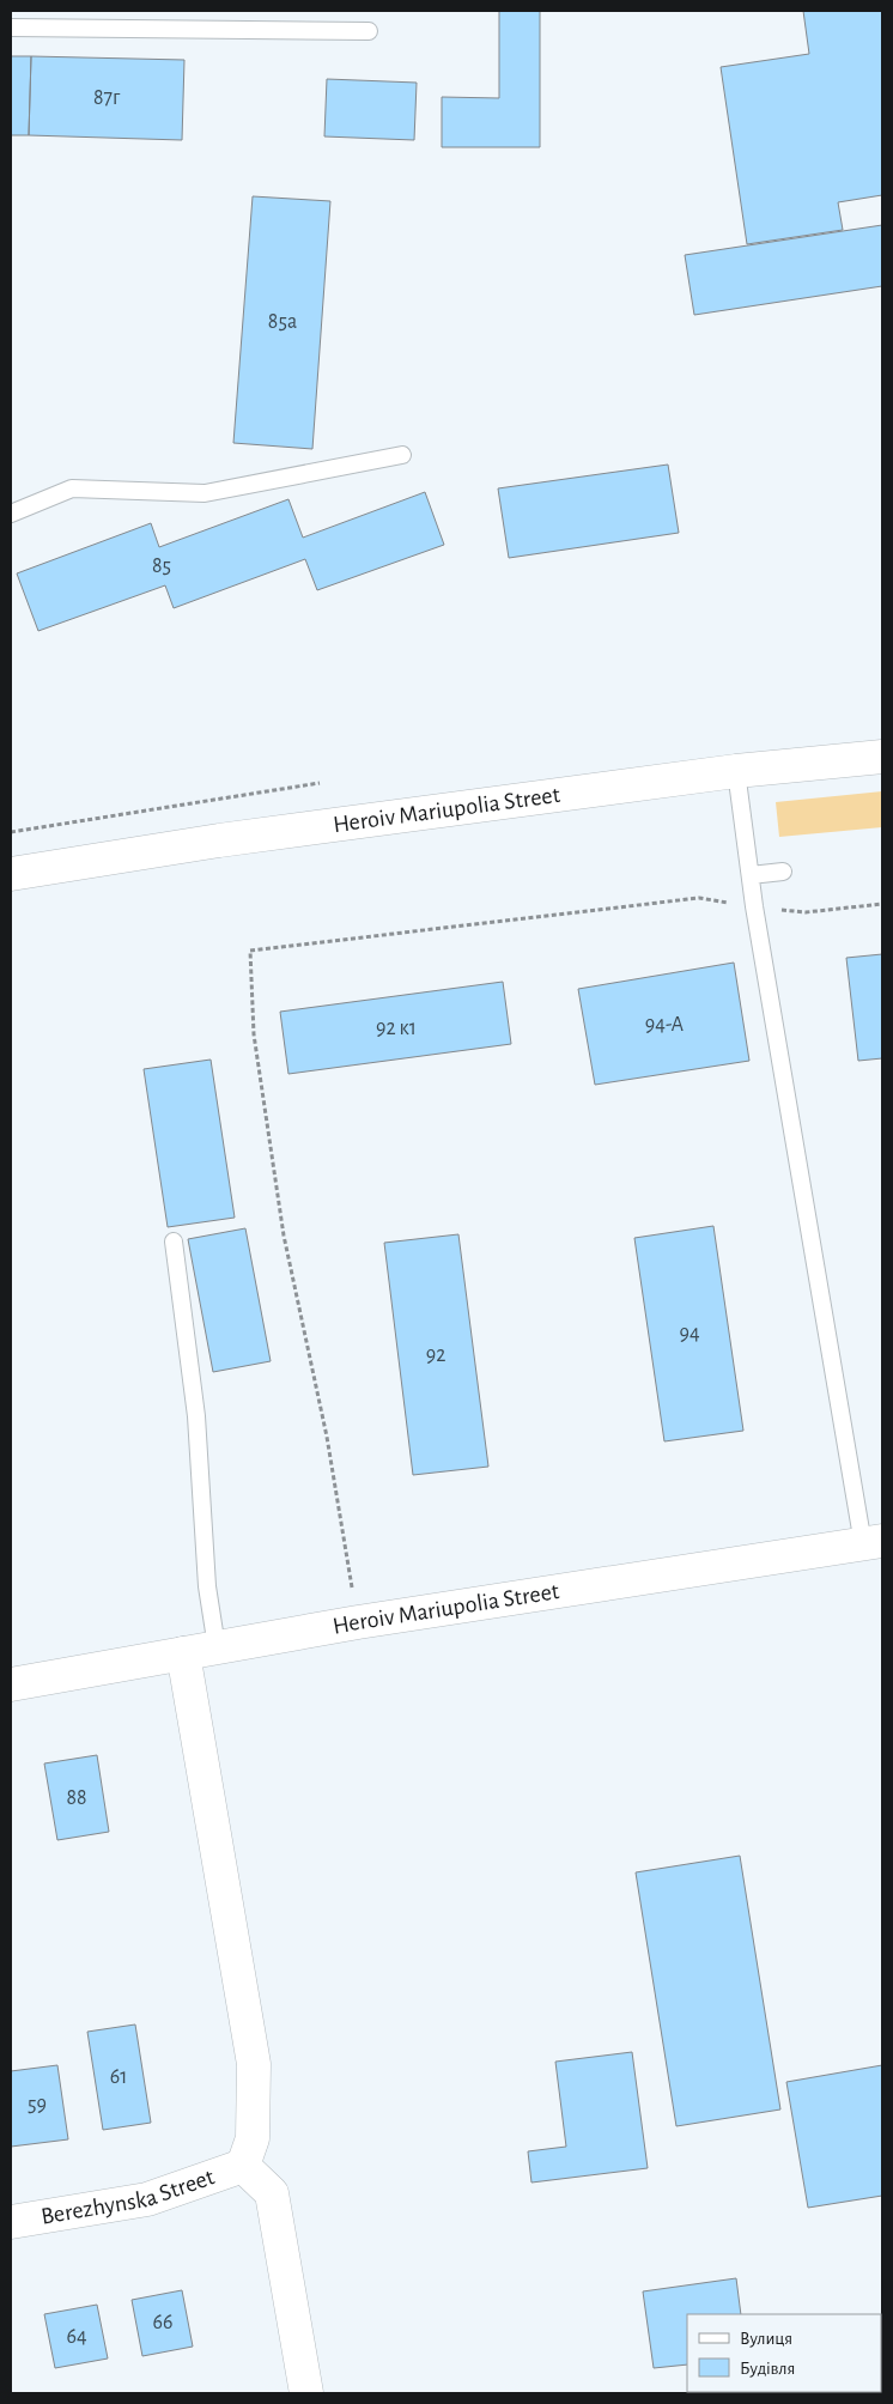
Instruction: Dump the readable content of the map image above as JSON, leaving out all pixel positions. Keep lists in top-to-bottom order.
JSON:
{
  "streets": {
    "street": ["Heroiv Mariupolia Street", "Berezhynska Street"]
  },
  "house_numbers": [
    "87г",
    "85а",
    "85",
    "94-А",
    "92 к1",
    "94",
    "92",
    "88",
    "61",
    "59",
    "66",
    "64"
  ],
  "legend": ["Вулиця", "Будівля"]
}
